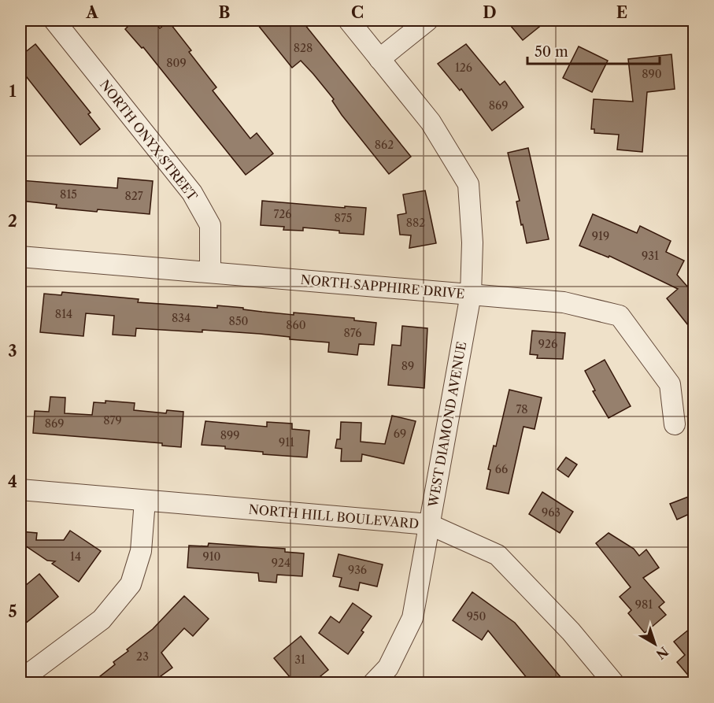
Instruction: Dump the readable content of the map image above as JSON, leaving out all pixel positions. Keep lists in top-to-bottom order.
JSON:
{
  "streets": {
    "street": [
      "NORTH ONYX STREET",
      "NORTH SAPPHIRE DRIVE",
      "WEST DIAMOND AVENUE",
      "NORTH HILL BOULEVARD"
    ]
  },
  "crossings": [
    ["NORTH ONYX STREET", "NORTH SAPPHIRE DRIVE"],
    ["NORTH SAPPHIRE DRIVE", "WEST DIAMOND AVENUE"],
    ["WEST DIAMOND AVENUE", "NORTH HILL BOULEVARD"]
  ],
  "house_numbers": [
    "828",
    "809",
    "126",
    "890",
    "869",
    "862",
    "815",
    "827",
    "726",
    "875",
    "882",
    "919",
    "931",
    "814",
    "834",
    "850",
    "860",
    "876",
    "926",
    "89",
    "78",
    "879",
    "869",
    "69",
    "899",
    "911",
    "66",
    "963",
    "14",
    "910",
    "924",
    "936",
    "981",
    "950",
    "23",
    "31"
  ],
  "scale_bar": "50 m",
  "north": "bottom right",
  "grid": {
    "columns": [
      "A",
      "B",
      "C",
      "D",
      "E"
    ],
    "rows": [
      "1",
      "2",
      "3",
      "4",
      "5"
    ]
  }
}
